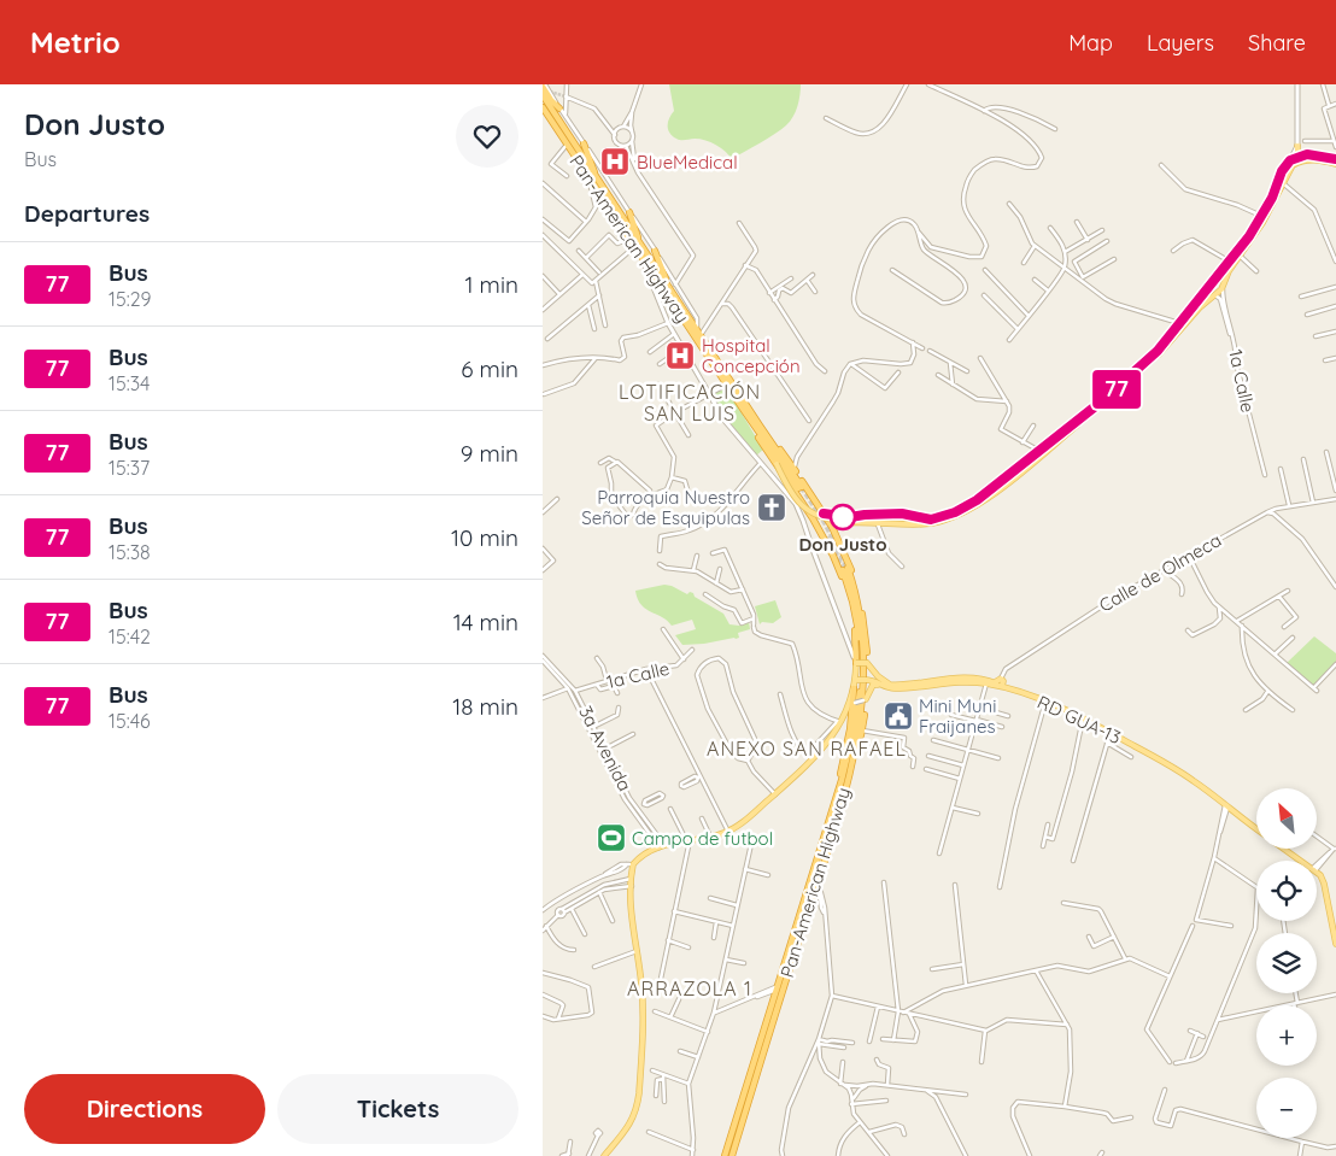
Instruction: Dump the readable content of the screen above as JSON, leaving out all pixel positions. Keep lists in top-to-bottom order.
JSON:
{
  "streets": {
    "highway": ["Pan-American Highway"],
    "main road": ["RD GUA-13"],
    "street": ["1a Calle", "Calle de Olmeca", "3a Avenida"]
  },
  "crossings": [
    ["1a Calle", "3a Avenida"],
    ["Calle de Olmeca", "RD GUA-13"]
  ],
  "districts": ["LOTIFICACIÓN SAN LUIS", "ANEXO SAN RAFAEL", "ARRAZOLA 1"],
  "places": {
    "hospital": ["BlueMedical", "Hospital Concepción"],
    "church": ["Parroquia Nuestro Señor de Esquipulas"],
    "other": ["Don Justo"],
    "public building": ["Mini Muni Fraijanes"],
    "sports": ["Campo de futbol"]
  },
  "lines": ["bus line 77"],
  "north": "top left",
  "page": {
    "header": "Metrio",
    "nav": ["Map", "Layers", "Share"],
    "heading": [
      ["Don Justo", "Bus"],
      "Departures"
    ],
    "on_map": "77",
    "list": [
      {
        "mark": "77",
        "name": "Bus",
        "note": "15:29",
        "value": "1 min"
      },
      {
        "mark": "77",
        "name": "Bus",
        "note": "15:34",
        "value": "6 min"
      },
      {
        "mark": "77",
        "name": "Bus",
        "note": "15:37",
        "value": "9 min"
      },
      {
        "mark": "77",
        "name": "Bus",
        "note": "15:38",
        "value": "10 min"
      },
      {
        "mark": "77",
        "name": "Bus",
        "note": "15:42",
        "value": "14 min"
      },
      {
        "mark": "77",
        "name": "Bus",
        "note": "15:46",
        "value": "18 min"
      }
    ],
    "map_buttons": ["+", "−"],
    "buttons": ["Directions", "Tickets"]
  }
}
